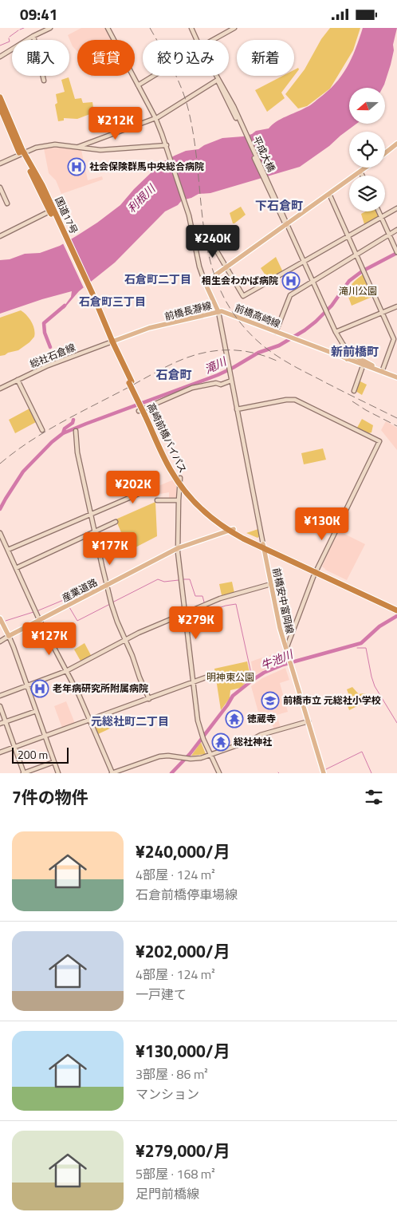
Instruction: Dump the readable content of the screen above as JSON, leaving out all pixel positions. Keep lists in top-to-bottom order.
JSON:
{
  "streets": {
    "highway": ["国道17号", "高崎前橋バイパス"],
    "main road": [
      "前橋長瀞線",
      "前橋高崎線",
      "産業道路",
      "前橋安中富岡線"
    ],
    "street": ["平成大橋", "総社石倉線"]
  },
  "crossings": [
    ["平成大橋", "前橋高崎線"],
    ["国道17号", "前橋長瀞線"],
    ["国道17号", "総社石倉線"],
    ["国道17号", "高崎前橋バイパス"],
    ["前橋長瀞線", "前橋高崎線"],
    ["前橋長瀞線", "総社石倉線"],
    ["前橋長瀞線", "高崎前橋バイパス"],
    ["総社石倉線", "高崎前橋バイパス"],
    ["高崎前橋バイパス", "産業道路"],
    ["高崎前橋バイパス", "前橋安中富岡線"]
  ],
  "districts": [
    "下石倉町",
    "石倉町二丁目",
    "石倉町三丁目",
    "新前橋町",
    "石倉町",
    "元総社町二丁目"
  ],
  "water": ["利根川", "滝川", "牛池川"],
  "parks": ["滝川公園", "明神東公園"],
  "places": {
    "hospital": ["社会保険群馬中央総合病院", "相生会わかば病院", "老年病研究所附属病院"],
    "school or university": ["前橋市立 元総社小学校"],
    "temple": ["徳蔵寺", "総社神社"]
  },
  "scale_bar": "200 m",
  "north": "left",
  "page": {
    "status": "09:41",
    "chip": [
      "購入",
      "賃貸",
      "絞り込み",
      "新着"
    ],
    "price": [
      "¥212K",
      "¥240K",
      "¥202K",
      "¥130K",
      "¥177K",
      "¥279K",
      "¥127K"
    ],
    "scale": "200 m",
    "heading": "7件の物件",
    "list": [
      {
        "name": "¥240,000/月",
        "note": "4部屋 · 124 m² · 石倉前橋停車場線"
      },
      {
        "name": "¥202,000/月",
        "note": "4部屋 · 124 m² · 一戸建て"
      },
      {
        "name": "¥130,000/月",
        "note": "3部屋 · 86 m² · マンション"
      },
      {
        "name": "¥279,000/月",
        "note": "5部屋 · 168 m² · 足門前橋線"
      }
    ]
  }
}
